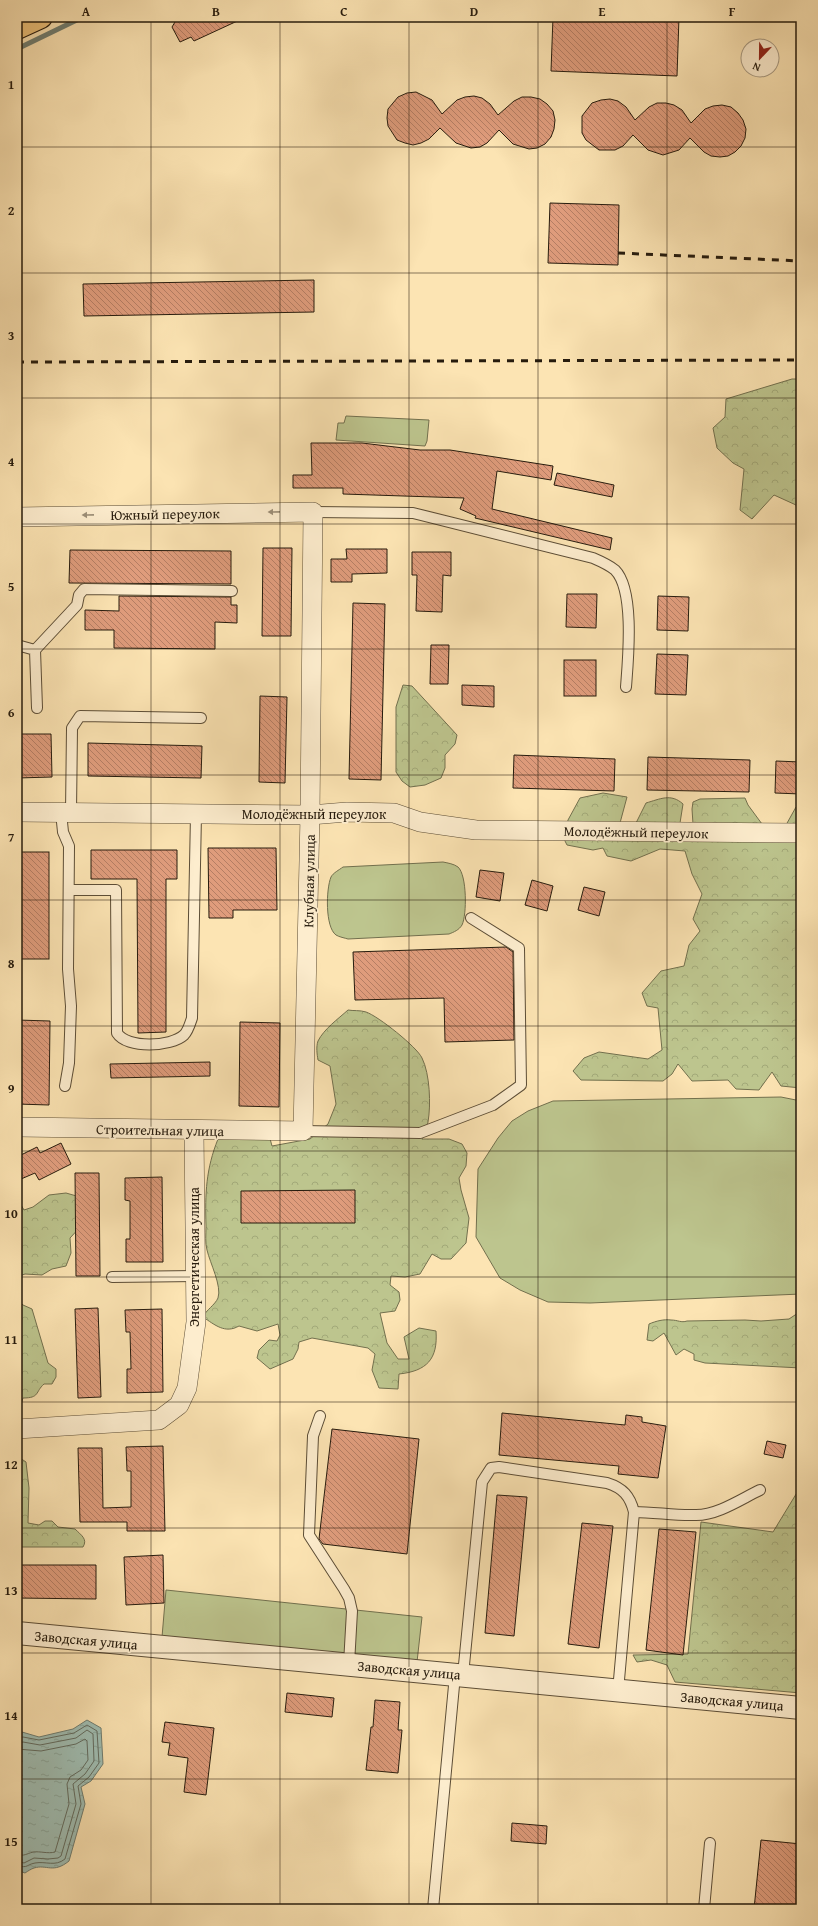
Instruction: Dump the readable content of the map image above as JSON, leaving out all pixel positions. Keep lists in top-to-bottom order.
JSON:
{
  "streets": {
    "street": [
      "Южный переулок",
      "Молодёжный переулок",
      "Клубная улица",
      "Строительная улица",
      "Энергетическая улица",
      "Заводская улица"
    ]
  },
  "crossings": [
    ["Южный переулок", "Клубная улица"],
    ["Молодёжный переулок", "Клубная улица"],
    ["Клубная улица", "Строительная улица"],
    ["Строительная улица", "Энергетическая улица"]
  ],
  "one_way": ["Южный переулок"],
  "north": "bottom",
  "grid": {
    "columns": [
      "A",
      "B",
      "C",
      "D",
      "E",
      "F"
    ],
    "rows": [
      "1",
      "2",
      "3",
      "4",
      "5",
      "6",
      "7",
      "8",
      "9",
      "10",
      "11",
      "12",
      "13",
      "14",
      "15"
    ]
  }
}
